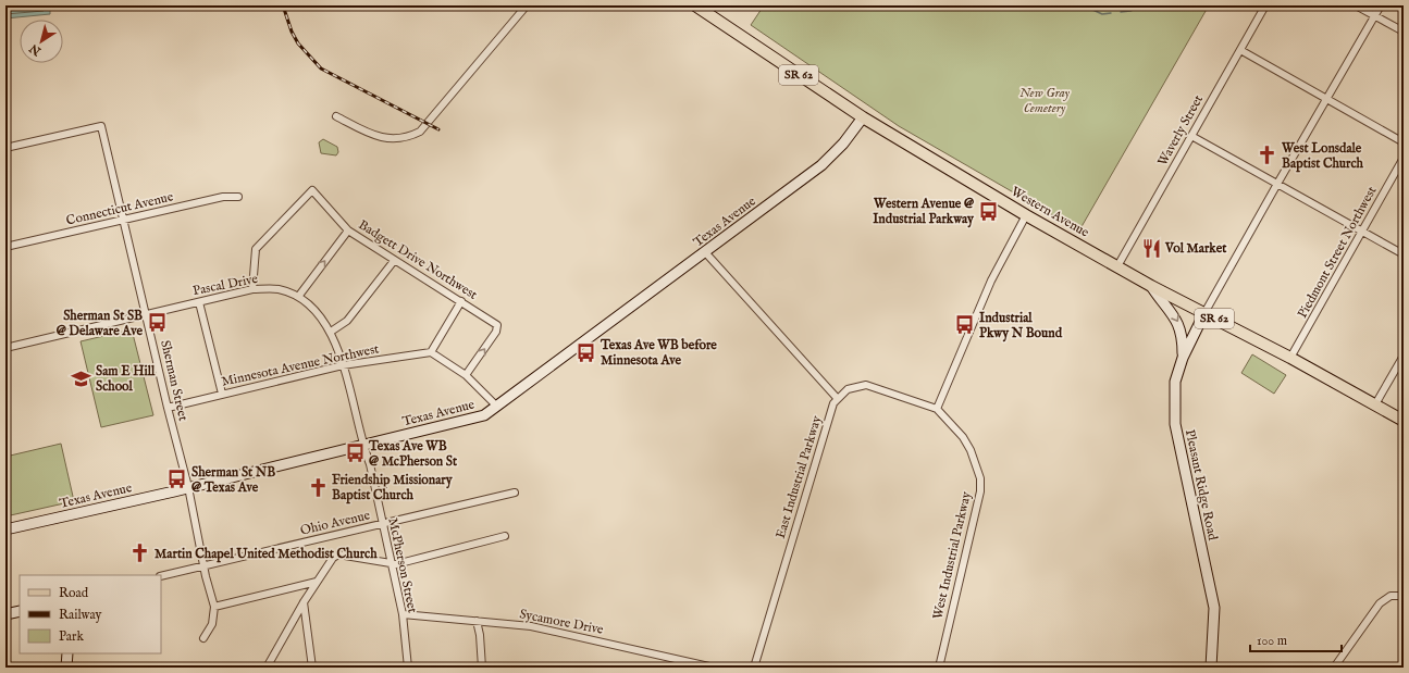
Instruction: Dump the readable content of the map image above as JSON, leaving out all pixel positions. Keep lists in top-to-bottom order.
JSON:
{
  "streets": {
    "main road": ["SR 62", "Western Avenue"],
    "street": [
      "Waverly Street",
      "Connecticut Avenue",
      "Texas Avenue",
      "Piedmont Street Northwest",
      "Badgett Drive Northwest",
      "Pascal Drive",
      "Minnesota Avenue Northwest",
      "Sherman Street",
      "East Industrial Parkway",
      "Pleasant Ridge Road",
      "Ohio Avenue",
      "West Industrial Parkway",
      "McPherson Street",
      "Sycamore Drive"
    ]
  },
  "crossings": [
    ["Waverly Street", "Western Avenue"],
    ["Connecticut Avenue", "Sherman Street"],
    ["Western Avenue", "Texas Avenue"],
    ["Western Avenue", "Piedmont Street Northwest"],
    ["Western Avenue", "Pleasant Ridge Road"],
    ["Texas Avenue", "Pascal Drive"],
    ["Texas Avenue", "Sherman Street"],
    ["Texas Avenue", "McPherson Street"],
    ["Badgett Drive Northwest", "Pascal Drive"],
    ["Badgett Drive Northwest", "Minnesota Avenue Northwest"],
    ["Pascal Drive", "Minnesota Avenue Northwest"],
    ["Pascal Drive", "Sherman Street"],
    ["Pascal Drive", "McPherson Street"],
    ["Minnesota Avenue Northwest", "Sherman Street"],
    ["Sherman Street", "Ohio Avenue"],
    ["Ohio Avenue", "McPherson Street"],
    ["McPherson Street", "Sycamore Drive"]
  ],
  "parks": ["New Gray Cemetery"],
  "places": {
    "church": ["West Lonsdale Baptist Church", "Friendship Missionary Baptist Church", "Martin Chapel United Methodist Church"],
    "bus stop": [
      "Western Avenue @ Industrial Parkway",
      "Sherman St SB @ Delaware Ave",
      "Industrial Pkwy N Bound",
      "Texas Ave WB before Minnesota Ave",
      "Texas Ave WB @ McPherson St",
      "Sherman St NB @ Texas Ave"
    ],
    "restaurant": ["Vol Market"],
    "school or university": ["Sam E Hill School"]
  },
  "legend": ["Road", "Railway", "Park"],
  "scale_bar": "100 m",
  "north": "bottom left"
}
